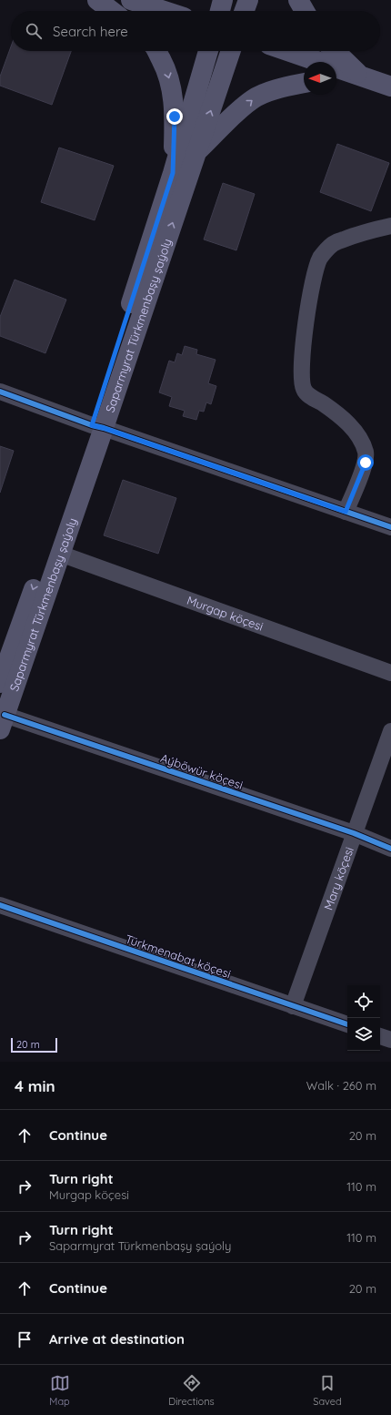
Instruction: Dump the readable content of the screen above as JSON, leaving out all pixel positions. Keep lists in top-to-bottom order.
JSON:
{
  "streets": {
    "main road": ["Saparmyrat Türkmenbaşy şaýoly"],
    "street": [
      "Murgap köçesi",
      "Aýböwür köçesi",
      "Mary köçesi",
      "Türkmenabat köçesi"
    ]
  },
  "crossings": [
    ["Saparmyrat Türkmenbaşy şaýoly", "Murgap köçesi"],
    ["Saparmyrat Türkmenbaşy şaýoly", "Aýböwür köçesi"],
    ["Aýböwür köçesi", "Mary köçesi"],
    ["Mary köçesi", "Türkmenabat köçesi"]
  ],
  "scale_bar": "20 m",
  "north": "left",
  "page": {
    "search": "Search here",
    "scale": "20 m",
    "heading": ["4 min", "Walk · 260 m"],
    "list": [
      ["Continue", "20 m"],
      ["Turn right", "Murgap köçesi", "110 m"],
      ["Turn right", "Saparmyrat Türkmenbaşy şaýoly", "110 m"],
      ["Continue", "20 m"],
      "Arrive at destination"
    ],
    "nav": ["Map", "Directions", "Saved"]
  }
}
